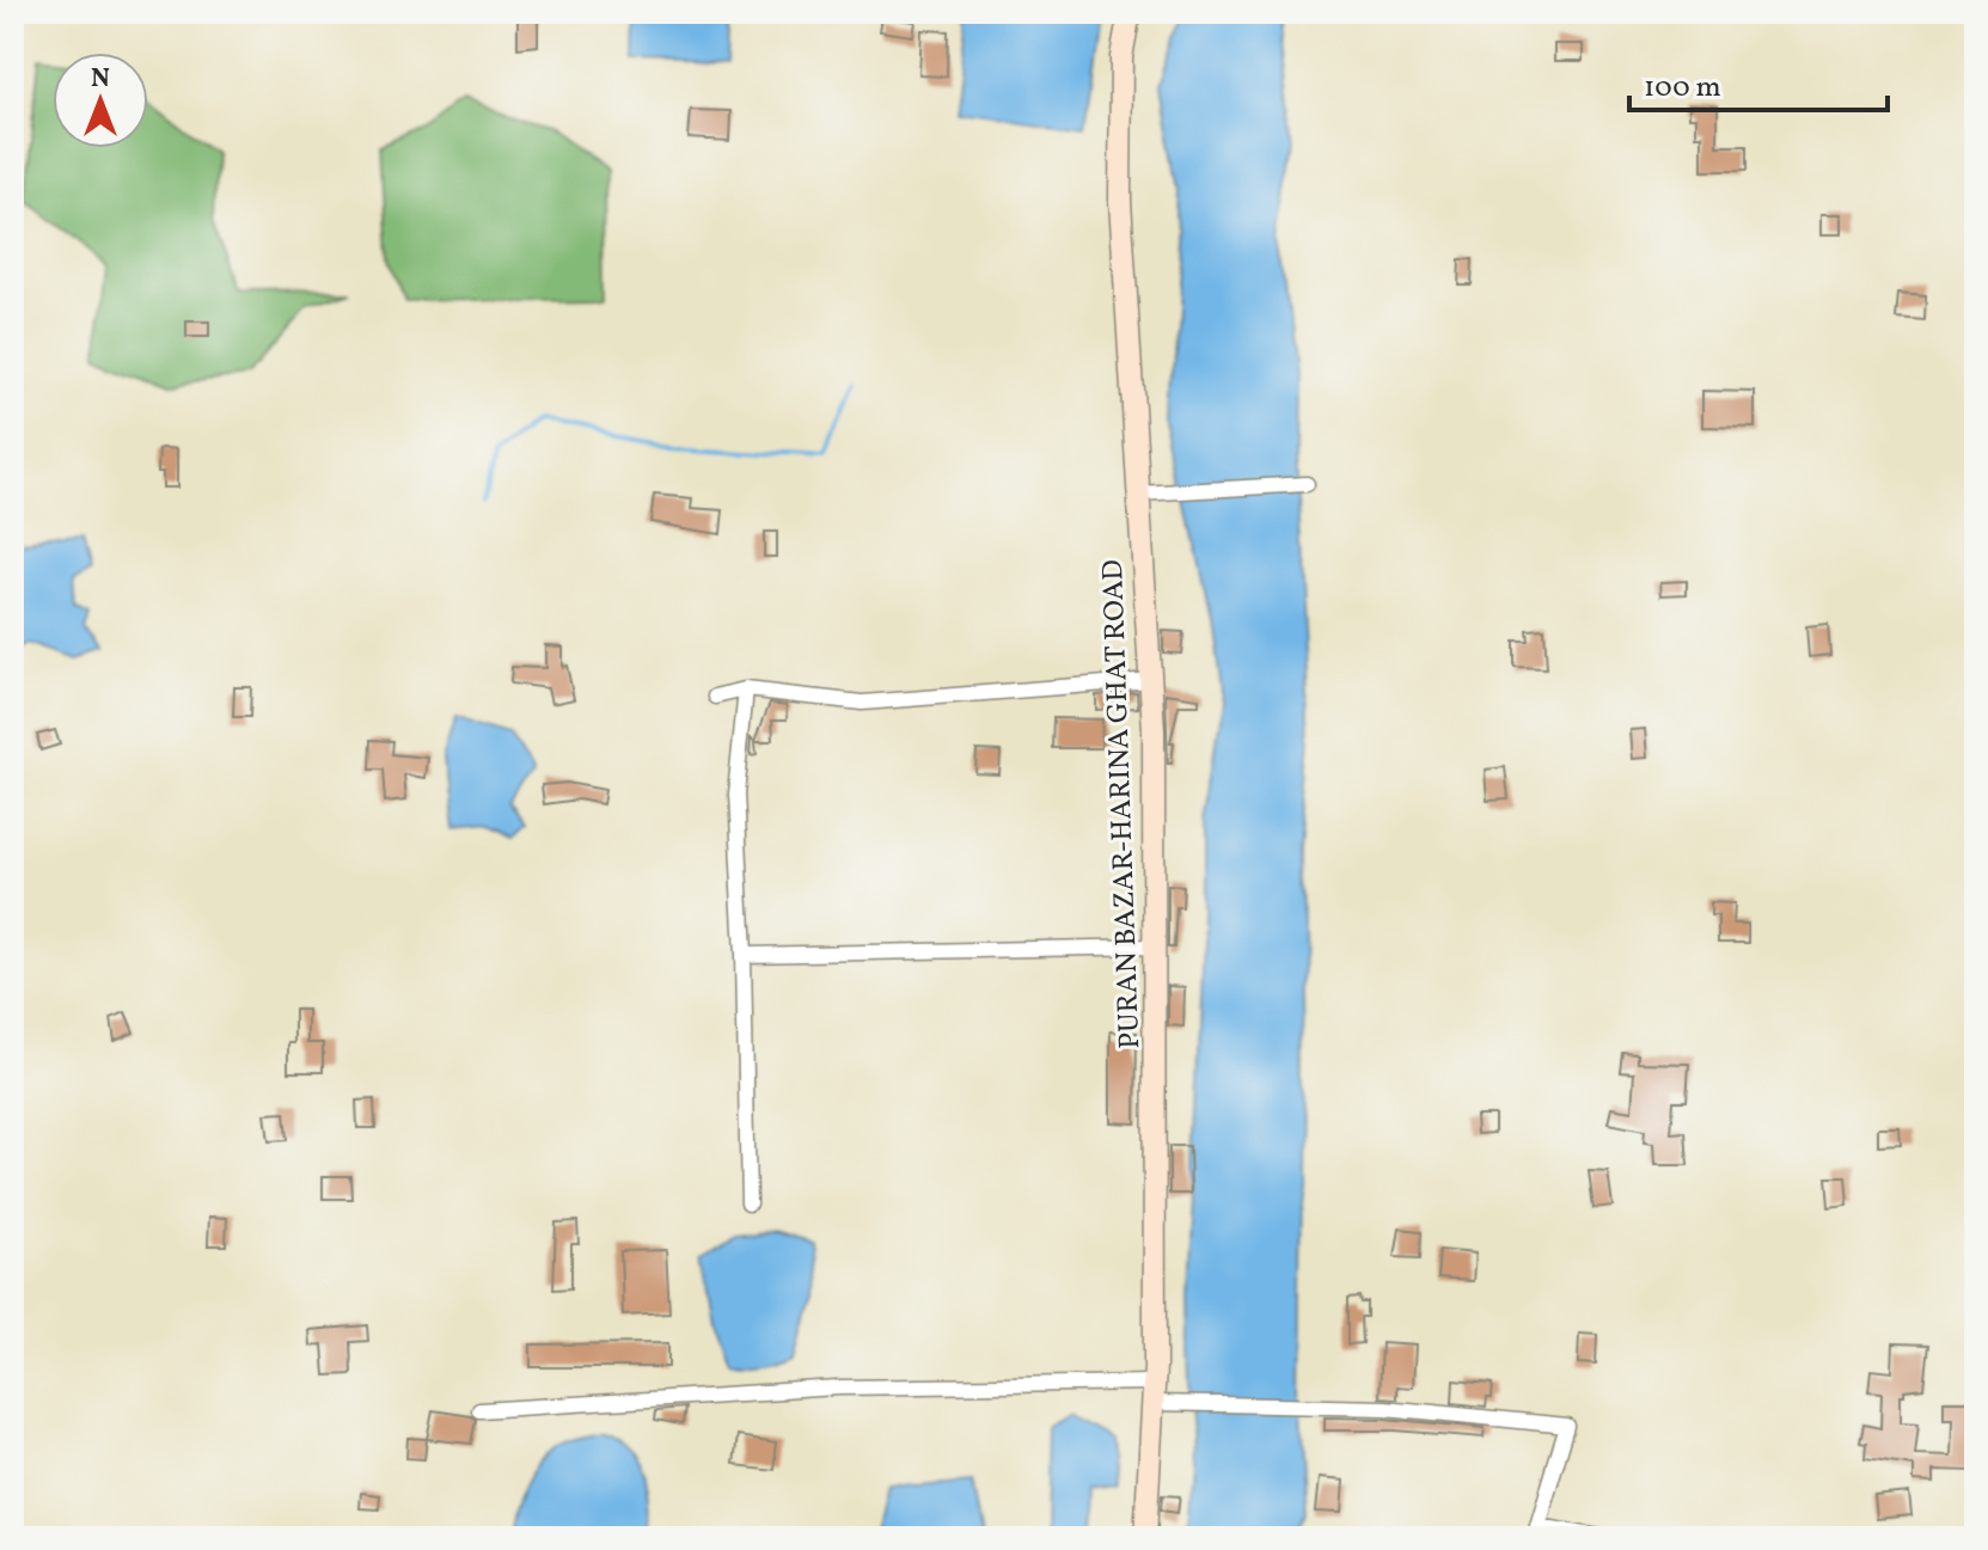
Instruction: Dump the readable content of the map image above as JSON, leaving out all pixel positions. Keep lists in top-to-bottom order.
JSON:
{
  "streets": {
    "main road": ["PURAN BAZAR-HARINA GHAT ROAD"]
  },
  "scale_bar": "100 m",
  "north": "top"
}
